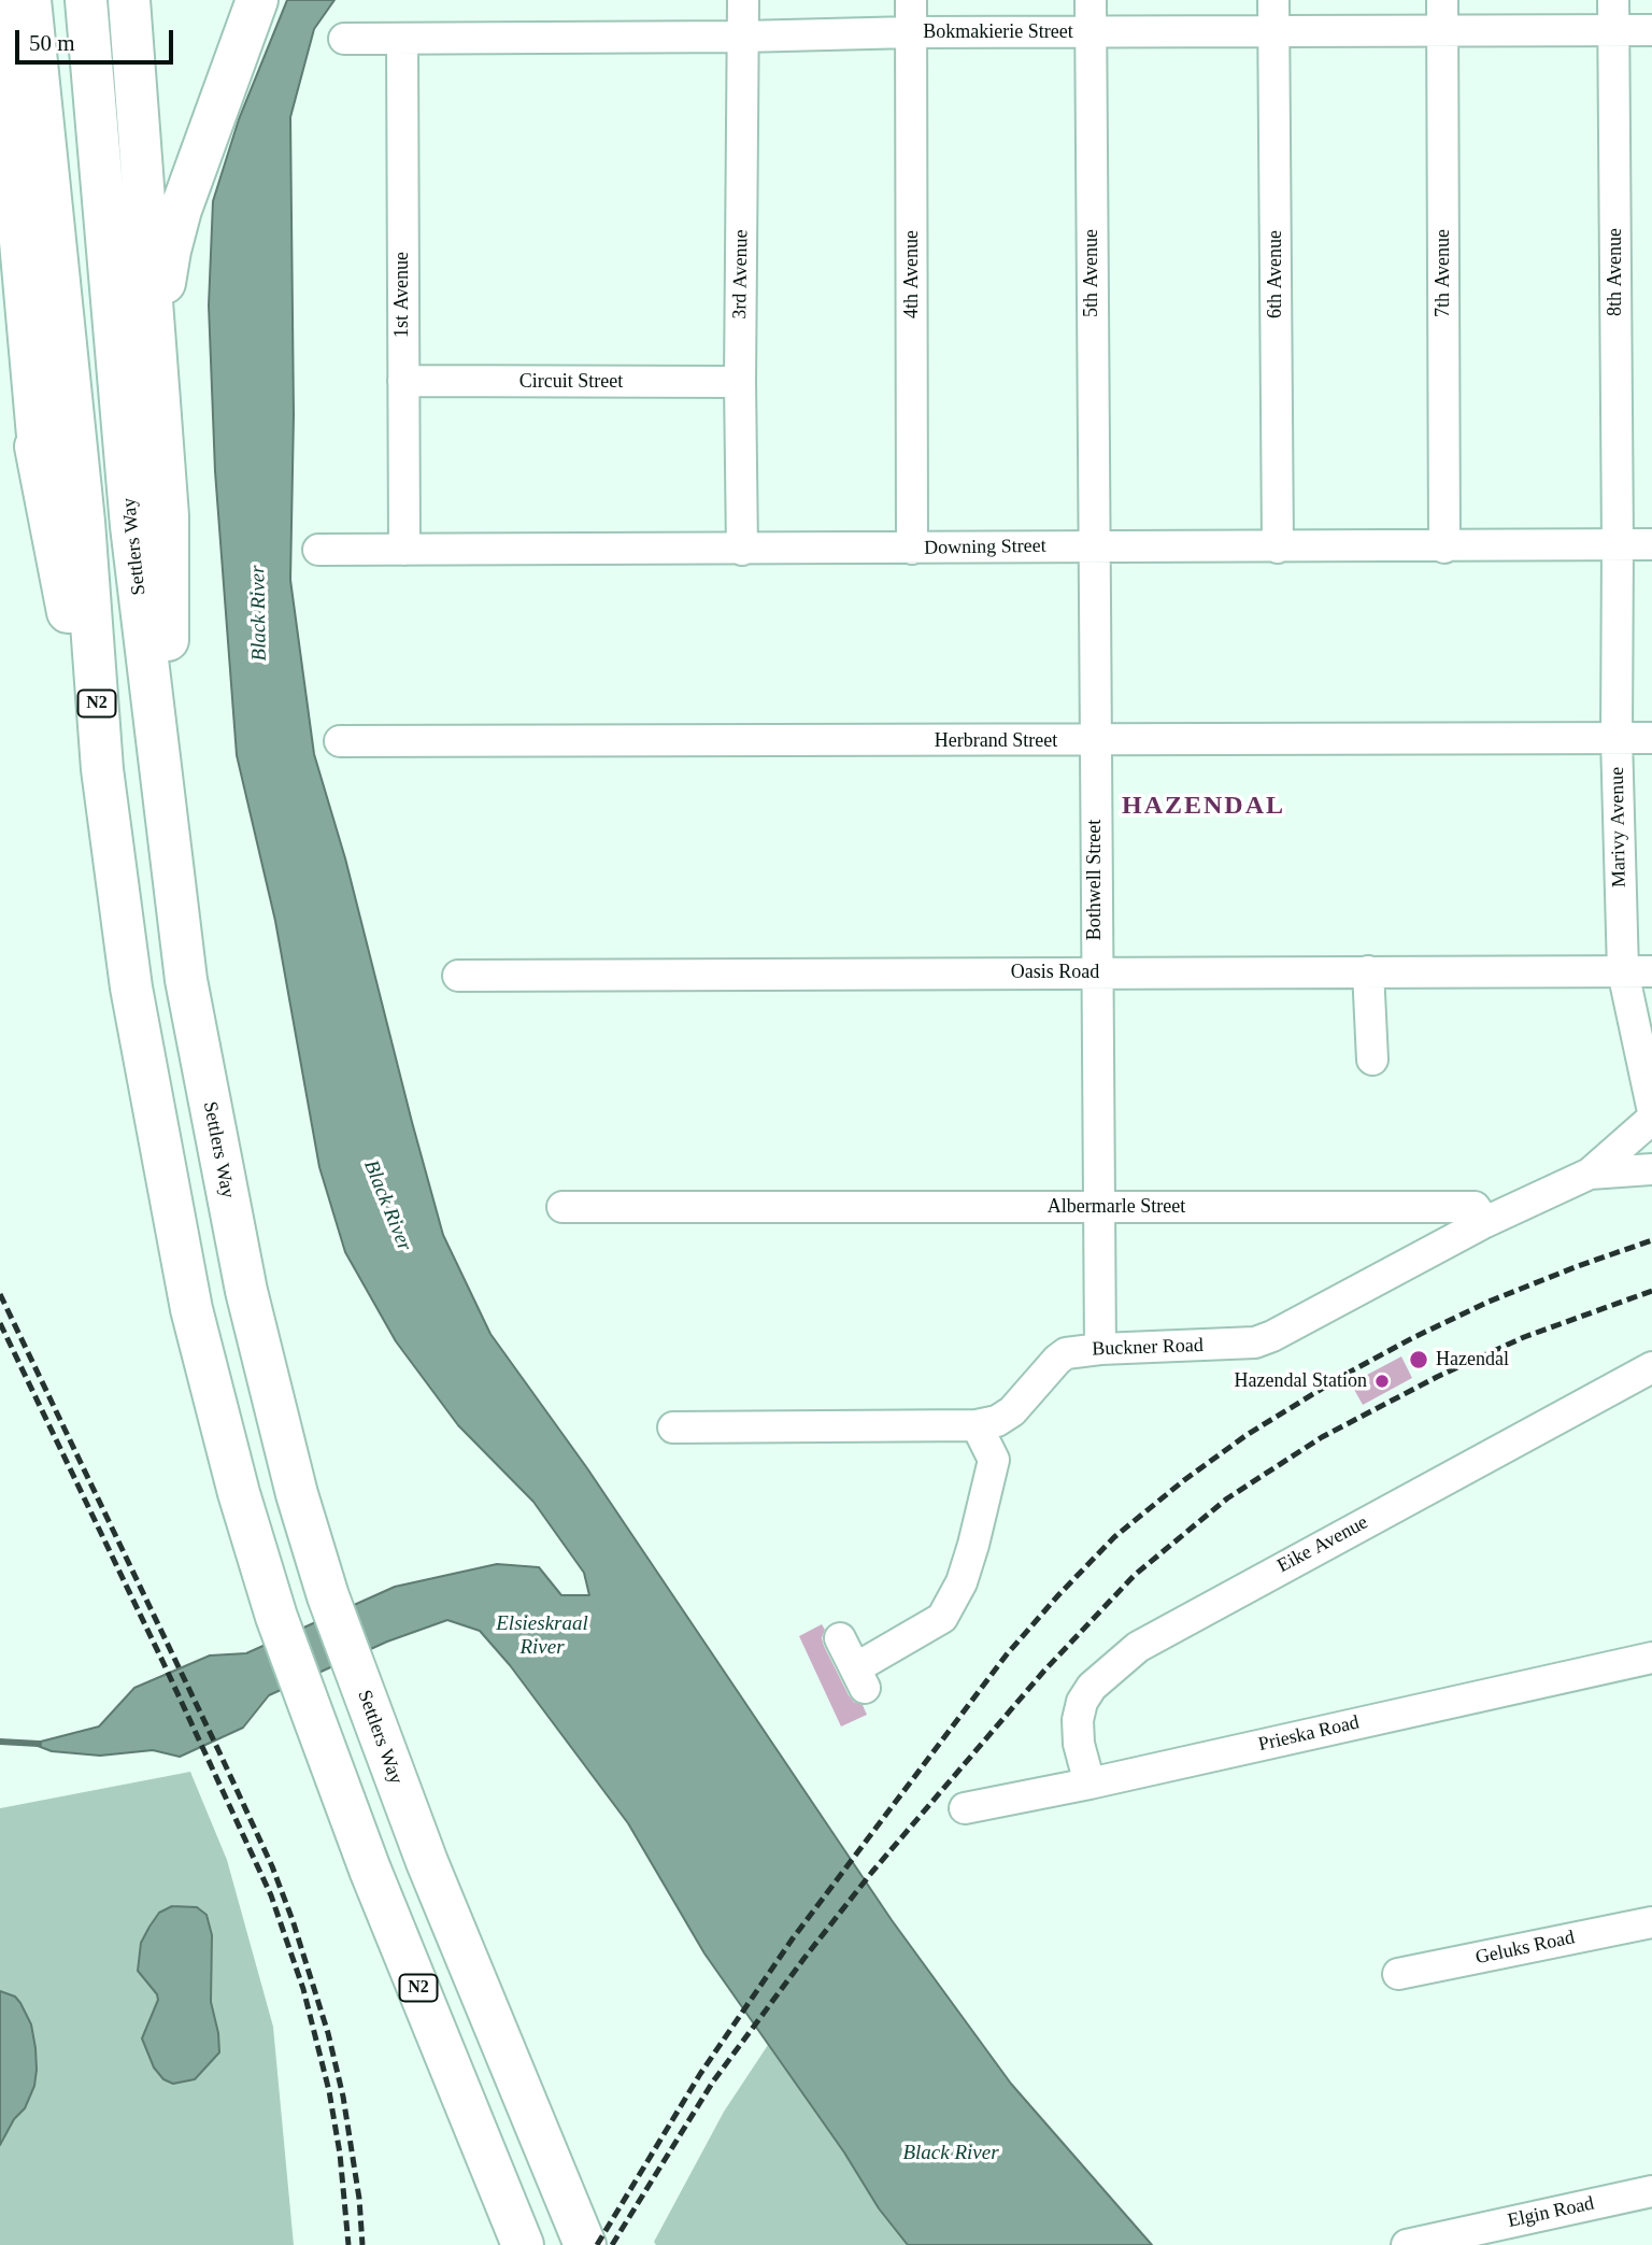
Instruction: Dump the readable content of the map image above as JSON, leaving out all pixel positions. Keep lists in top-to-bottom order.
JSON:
{
  "streets": {
    "highway": ["Settlers Way", "N2"],
    "street": [
      "Bokmakierie Street",
      "8th Avenue",
      "5th Avenue",
      "7th Avenue",
      "3rd Avenue",
      "4th Avenue",
      "6th Avenue",
      "1st Avenue",
      "Circuit Street",
      "Downing Street",
      "Herbrand Street",
      "Marivy Avenue",
      "Bothwell Street",
      "Oasis Road",
      "Albermarle Street",
      "Buckner Road",
      "Eike Avenue",
      "Prieska Road",
      "Geluks Road",
      "Elgin Road"
    ]
  },
  "crossings": [
    ["Bokmakierie Street", "8th Avenue"],
    ["Bokmakierie Street", "5th Avenue"],
    ["Bokmakierie Street", "7th Avenue"],
    ["Bokmakierie Street", "3rd Avenue"],
    ["Bokmakierie Street", "4th Avenue"],
    ["Bokmakierie Street", "6th Avenue"],
    ["Bokmakierie Street", "1st Avenue"],
    ["8th Avenue", "Downing Street"],
    ["8th Avenue", "Marivy Avenue"],
    ["5th Avenue", "Downing Street"],
    ["5th Avenue", "Bothwell Street"],
    ["7th Avenue", "Downing Street"],
    ["3rd Avenue", "Circuit Street"],
    ["3rd Avenue", "Downing Street"],
    ["4th Avenue", "Downing Street"],
    ["6th Avenue", "Downing Street"],
    ["1st Avenue", "Circuit Street"],
    ["1st Avenue", "Downing Street"],
    ["Downing Street", "Marivy Avenue"],
    ["Downing Street", "Bothwell Street"],
    ["Herbrand Street", "Marivy Avenue"],
    ["Herbrand Street", "Bothwell Street"],
    ["Marivy Avenue", "Oasis Road"],
    ["Bothwell Street", "Oasis Road"],
    ["Bothwell Street", "Albermarle Street"],
    ["Bothwell Street", "Buckner Road"],
    ["Albermarle Street", "Buckner Road"],
    ["Eike Avenue", "Prieska Road"]
  ],
  "districts": ["HAZENDAL"],
  "water": ["Black River", "Elsieskraal River"],
  "places": ["Hazendal", "Hazendal Station"],
  "scale_bar": "50 m"
}
